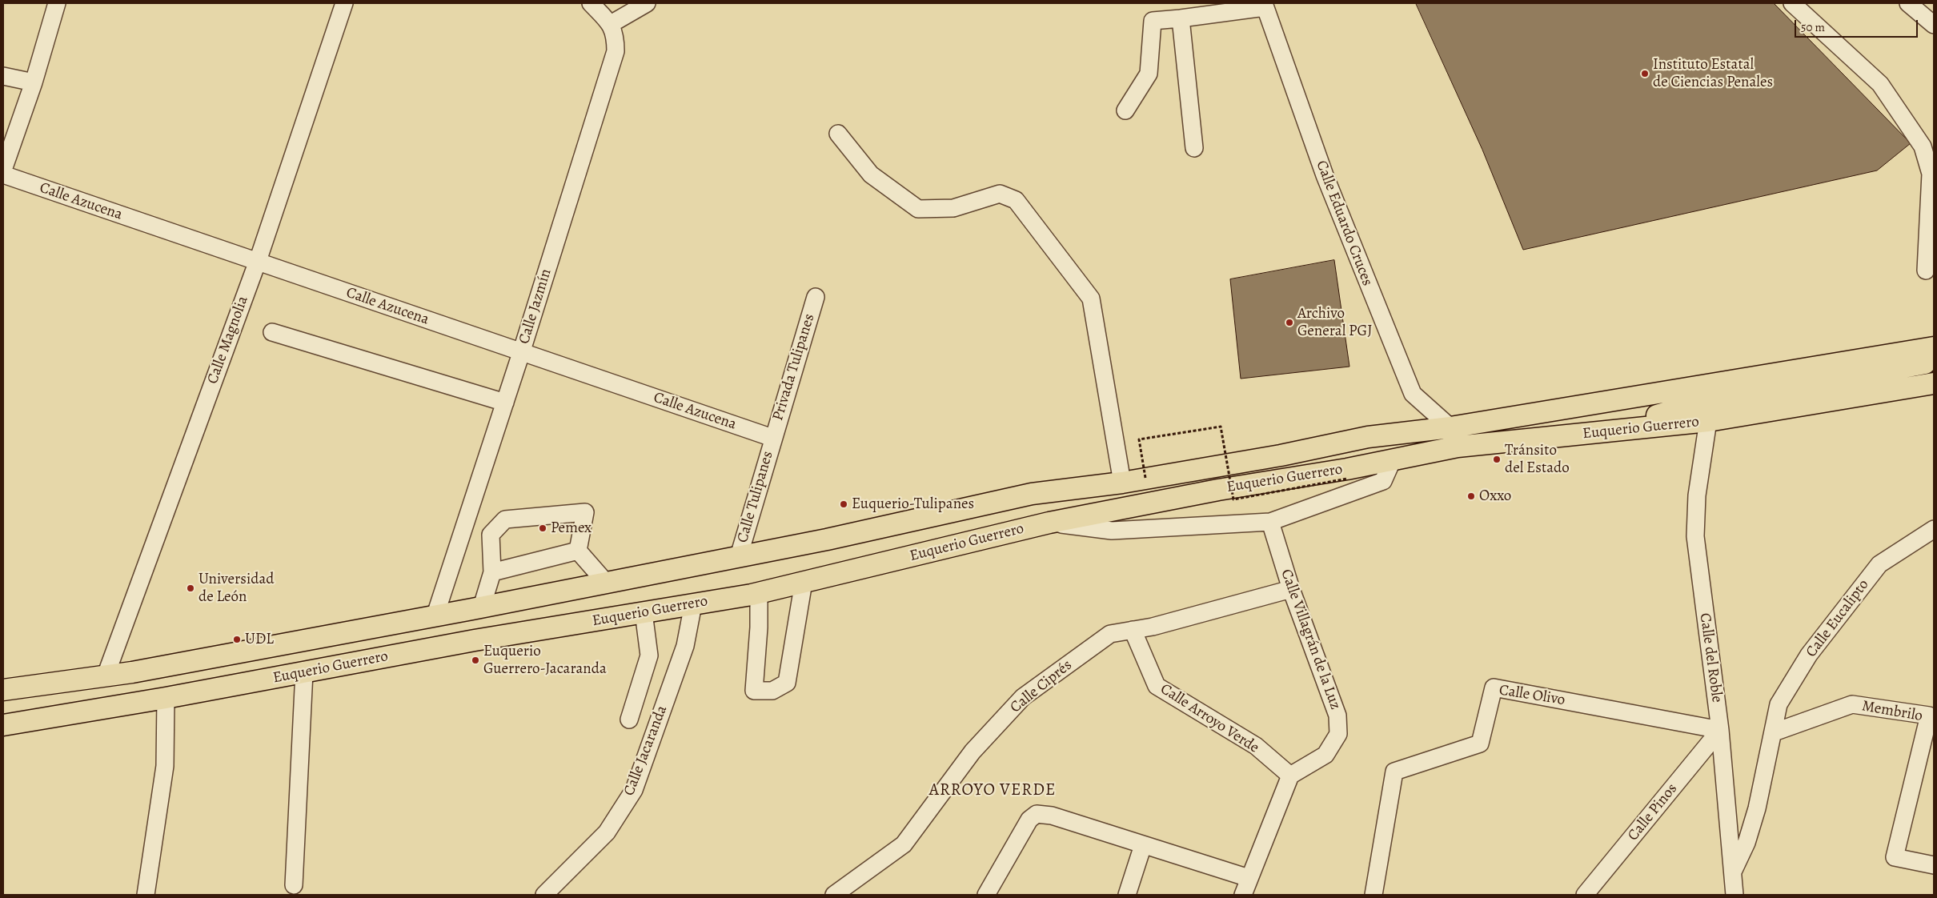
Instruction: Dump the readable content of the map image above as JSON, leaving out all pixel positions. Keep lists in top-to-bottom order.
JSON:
{
  "streets": {
    "main road": ["Euquerio Guerrero"],
    "street": [
      "Calle Azucena",
      "Calle Eduardo Cruces",
      "Calle Jazmín",
      "Calle Magnolia",
      "Privada Tulipanes",
      "Calle Tulipanes",
      "Calle Eucalipto",
      "Calle Villagrán de la Luz",
      "Calle del Roble",
      "Calle Ciprés",
      "Calle Olivo",
      "Membrilo",
      "Calle Arroyo Verde",
      "Calle Jacaranda",
      "Calle Pinos"
    ]
  },
  "crossings": [
    ["Calle Azucena", "Calle Jazmín"],
    ["Calle Azucena", "Calle Magnolia"],
    ["Calle Azucena", "Privada Tulipanes"],
    ["Calle Azucena", "Calle Tulipanes"],
    ["Calle Eduardo Cruces", "Euquerio Guerrero"],
    ["Calle Jazmín", "Euquerio Guerrero"],
    ["Calle Magnolia", "Euquerio Guerrero"],
    ["Privada Tulipanes", "Calle Tulipanes"],
    ["Euquerio Guerrero", "Calle Tulipanes"],
    ["Euquerio Guerrero", "Calle del Roble"],
    ["Euquerio Guerrero", "Calle Jacaranda"],
    ["Calle Eucalipto", "Calle del Roble"],
    ["Calle Eucalipto", "Membrilo"],
    ["Calle Villagrán de la Luz", "Calle Ciprés"],
    ["Calle Villagrán de la Luz", "Calle Arroyo Verde"],
    ["Calle del Roble", "Calle Olivo"],
    ["Calle del Roble", "Calle Pinos"],
    ["Calle Ciprés", "Calle Arroyo Verde"],
    ["Calle Olivo", "Calle Pinos"]
  ],
  "districts": ["ARROYO VERDE"],
  "places": [
    "Instituto Estatal de Ciencias Penales",
    "Archivo General PGJ",
    "Tránsito del Estado",
    "Oxxo",
    "Euquerio-Tulipanes",
    "Pemex",
    "Universidad de León",
    "UDL",
    "Euquerio Guerrero-Jacaranda"
  ],
  "scale_bar": "50 m"
}
